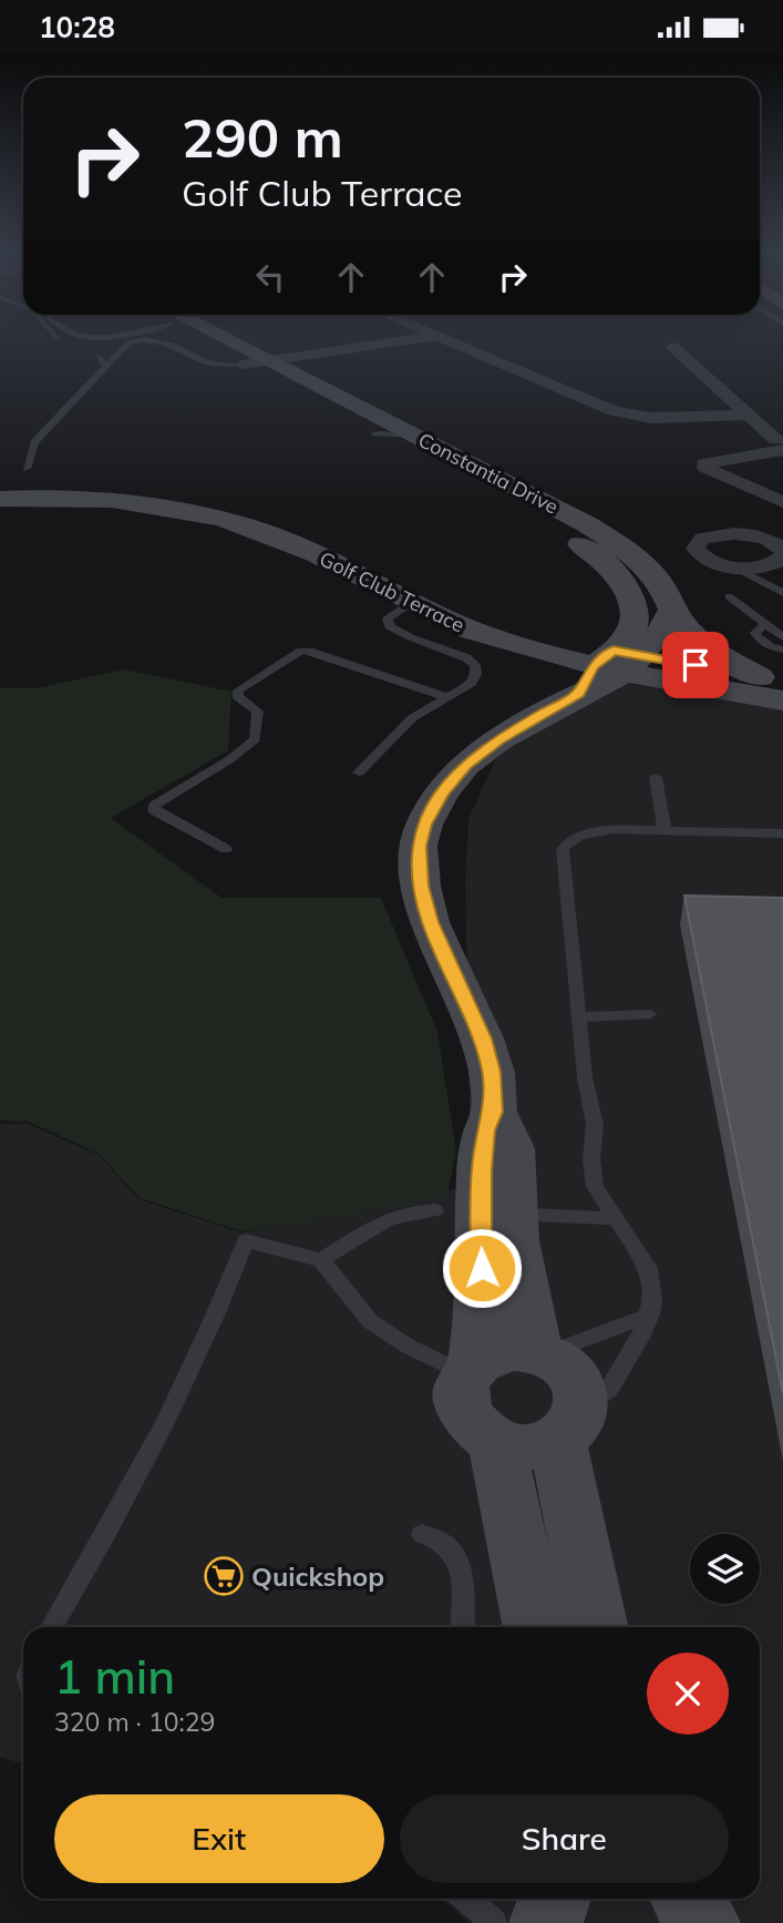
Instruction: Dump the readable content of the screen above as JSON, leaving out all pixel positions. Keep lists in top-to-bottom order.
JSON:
{
  "streets": {
    "street": ["Constantia Drive", "Golf Club Terrace"]
  },
  "crossings": [
    ["Constantia Drive", "Golf Club Terrace"]
  ],
  "places": {
    "supermarket": ["Quickshop"]
  },
  "page": {
    "status": "10:28",
    "turn": ["290 m", "Golf Club Terrace"],
    "heading": ["1 min", "320 m · 10:29"],
    "buttons": ["Exit", "Share"]
  }
}
